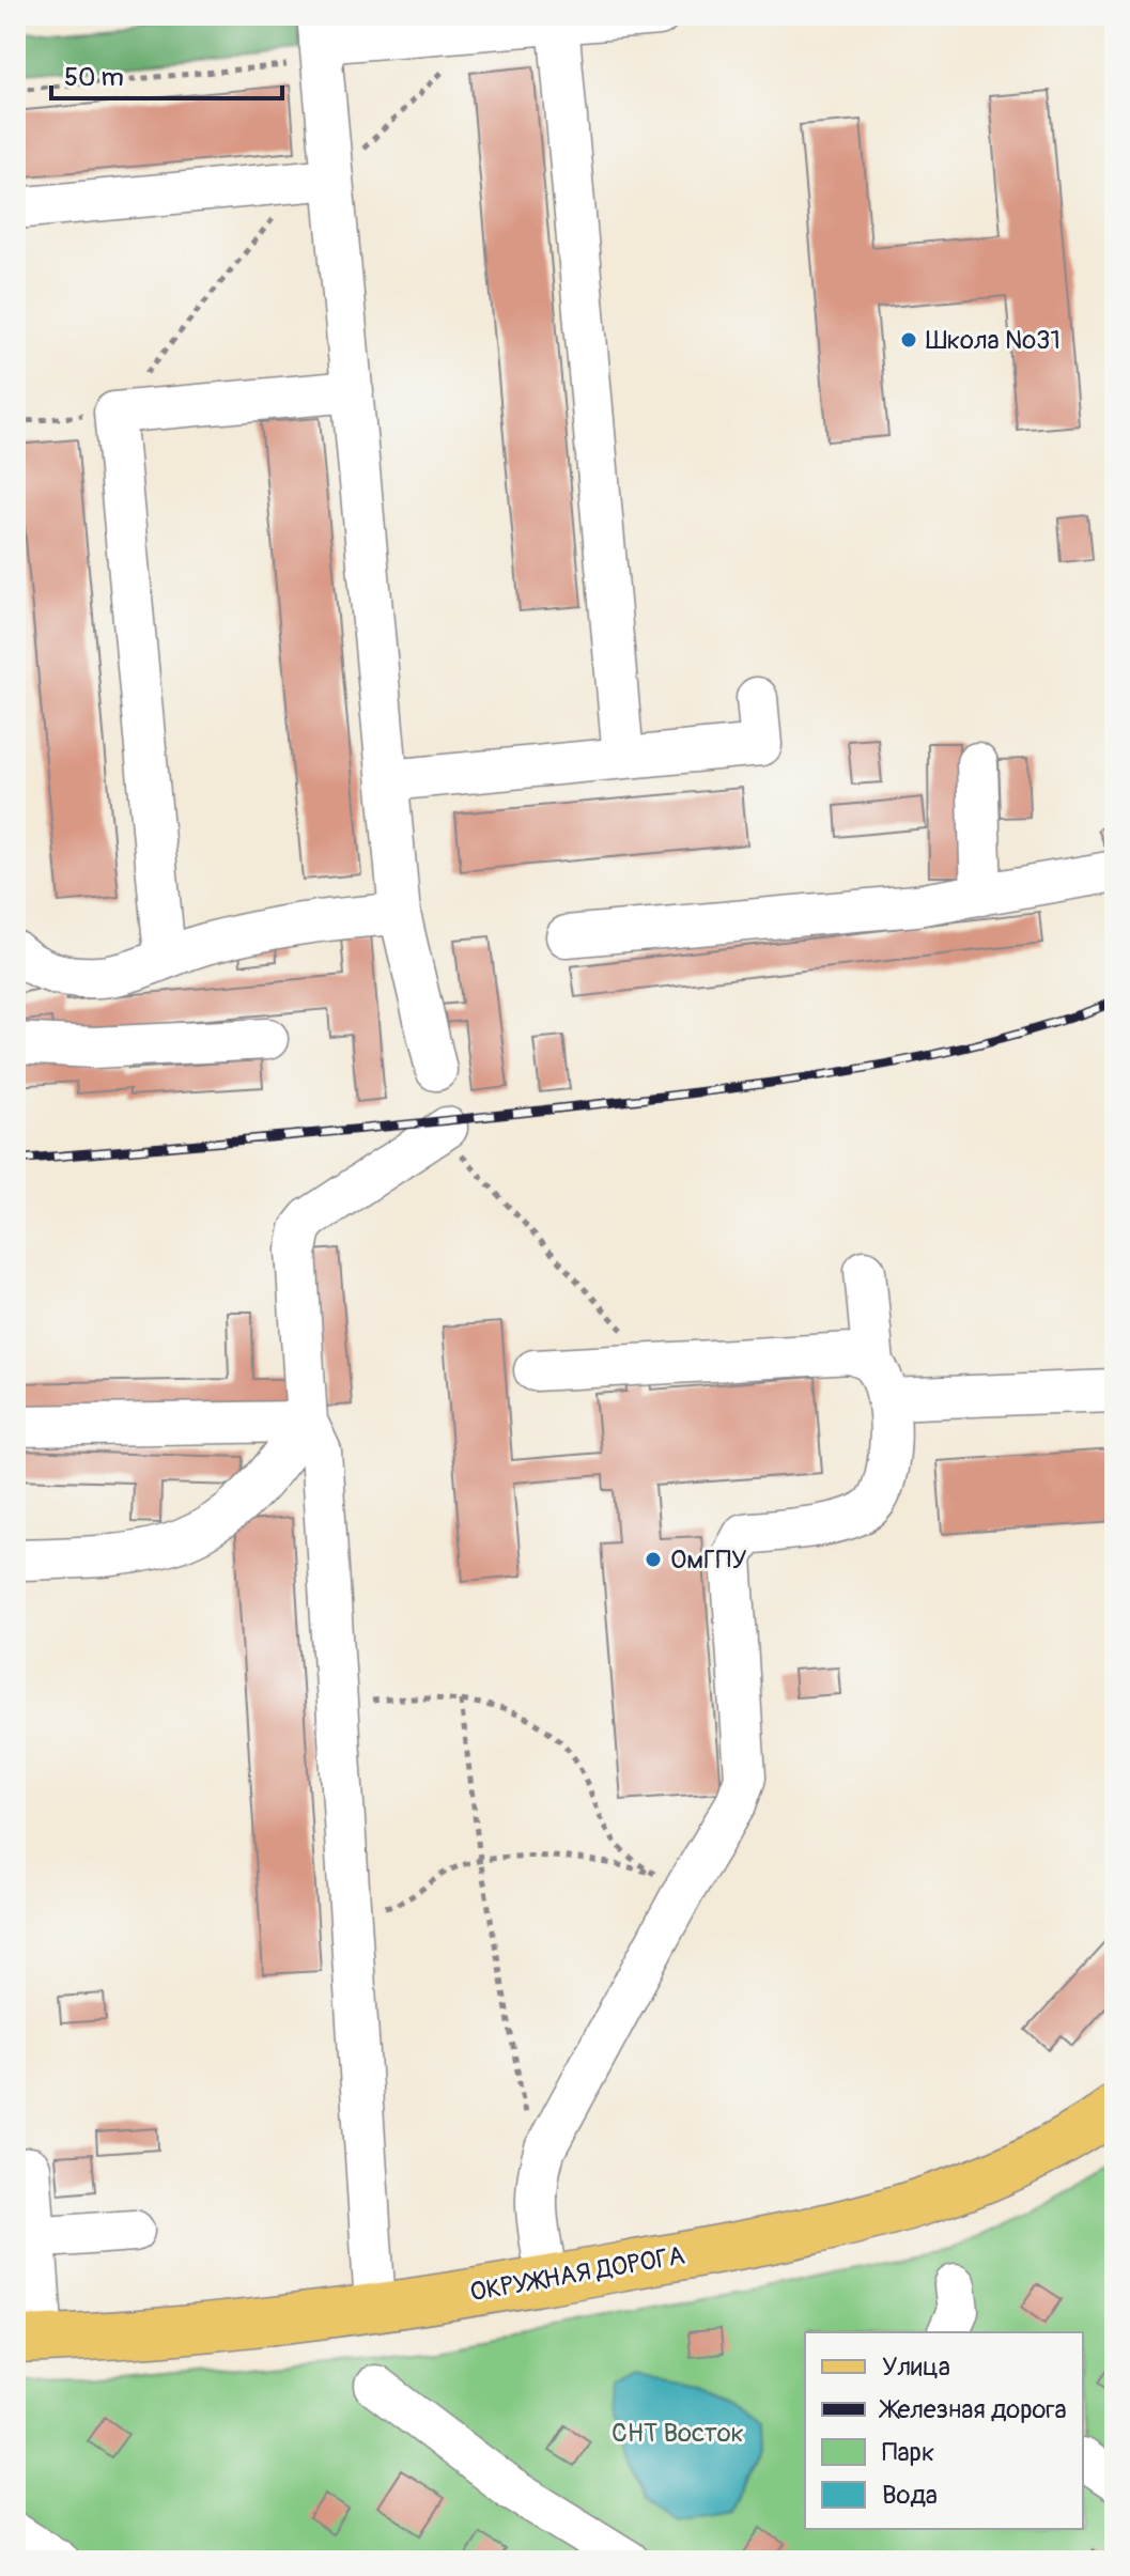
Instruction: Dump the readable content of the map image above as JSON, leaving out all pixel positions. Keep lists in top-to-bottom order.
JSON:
{
  "streets": {
    "main road": ["ОКРУЖНАЯ ДОРОГА"]
  },
  "parks": ["СНТ Восток"],
  "places": ["Школа №31", "ОмГПУ"],
  "legend": [
    "Улица",
    "Железная дорога",
    "Парк",
    "Вода"
  ],
  "scale_bar": "50 m"
}
